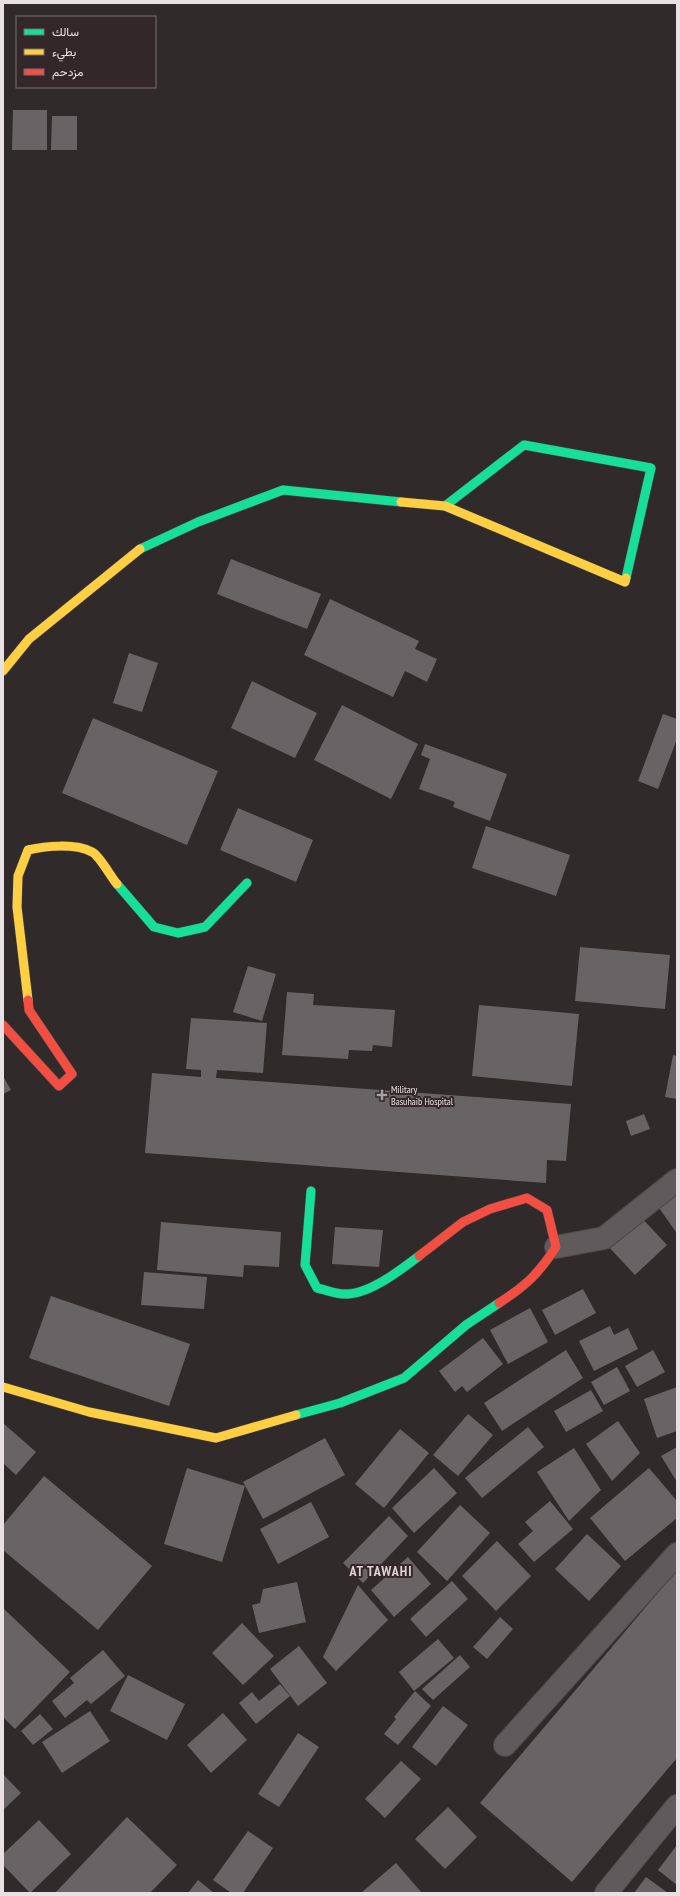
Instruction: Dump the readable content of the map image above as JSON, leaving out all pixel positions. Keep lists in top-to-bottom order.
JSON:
{
  "districts": ["AT TAWAHI"],
  "places": {
    "health": ["Military Basuhaib Hospital"]
  },
  "legend": ["سالك", "بطيء", "مزدحم"]
}
